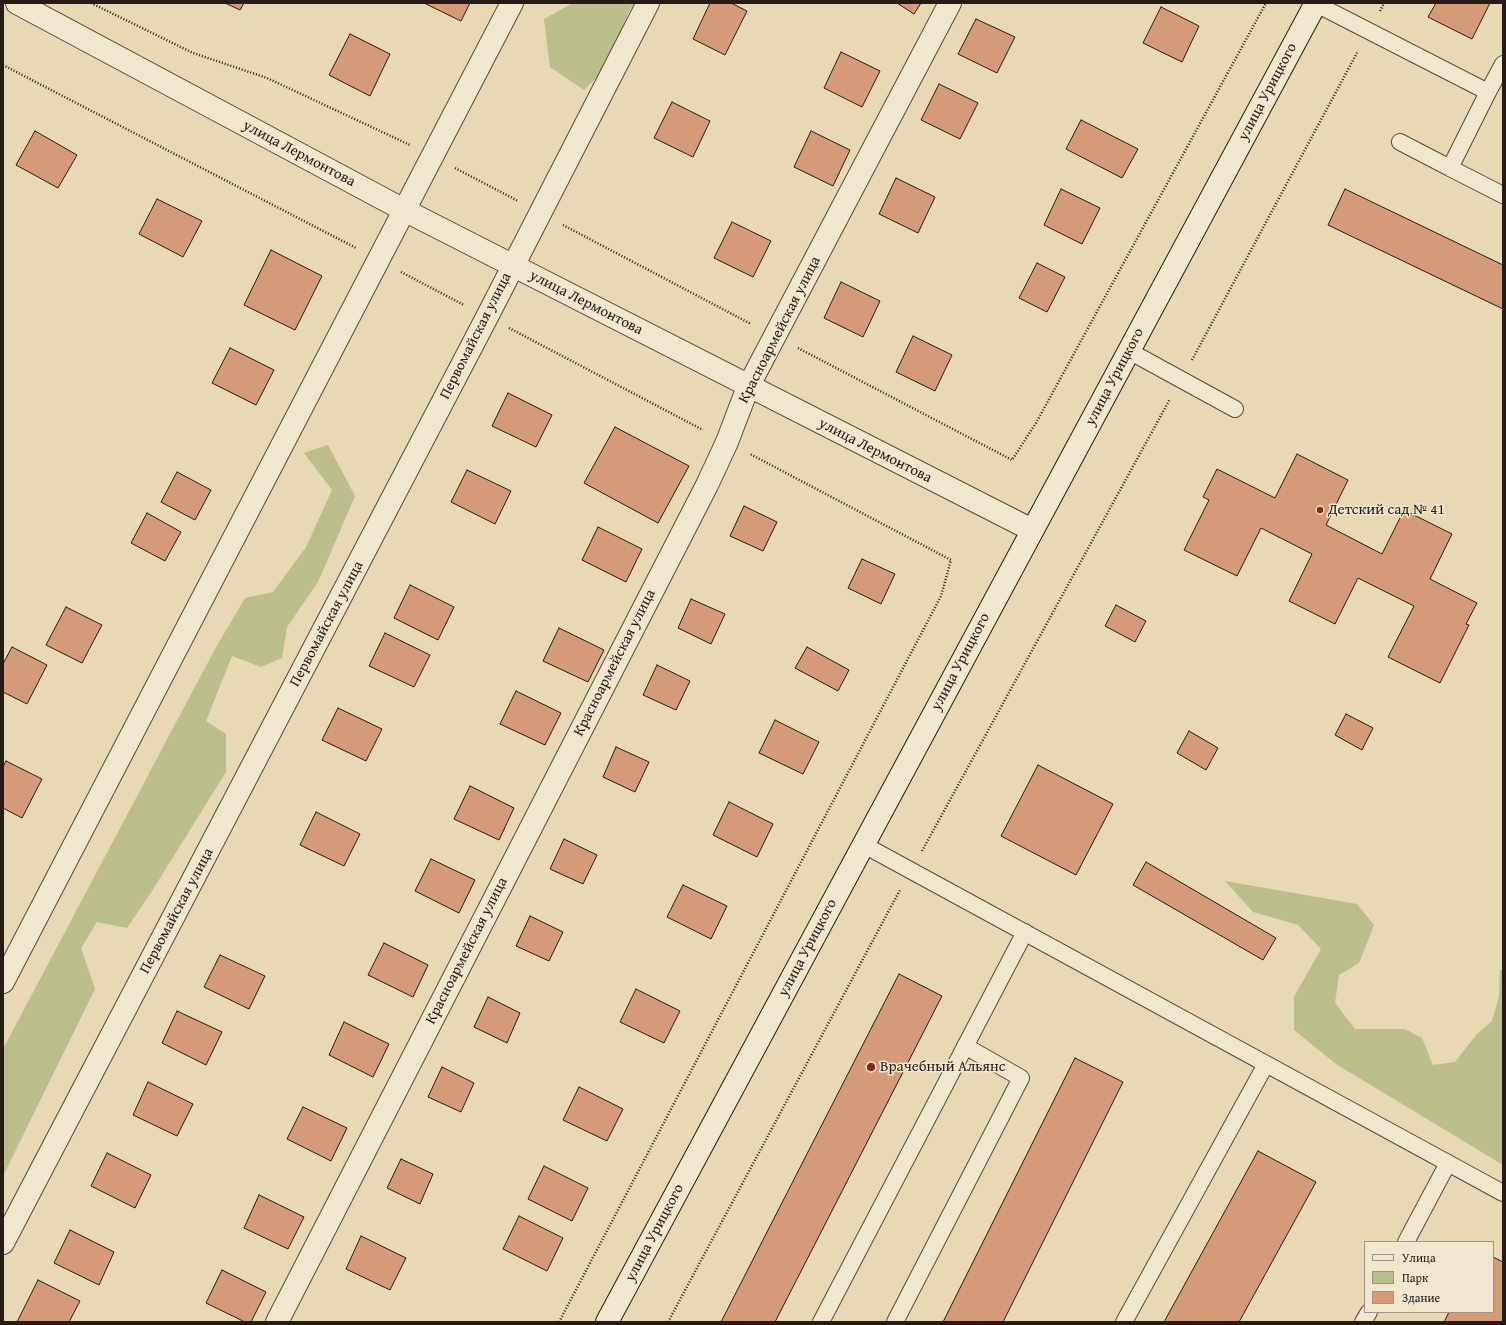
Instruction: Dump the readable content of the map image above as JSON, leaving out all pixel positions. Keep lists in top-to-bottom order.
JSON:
{
  "streets": {
    "street": [
      "улица Урицкого",
      "улица Лермонтова",
      "Красноармейская улица",
      "Первомайская улица"
    ]
  },
  "crossings": [
    ["улица Урицкого", "улица Лермонтова"],
    ["улица Лермонтова", "Красноармейская улица"],
    ["улица Лермонтова", "Первомайская улица"]
  ],
  "places": ["Детский сад № 41", "Врачебный Альянс"],
  "legend": ["Улица", "Парк", "Здание"]
}
